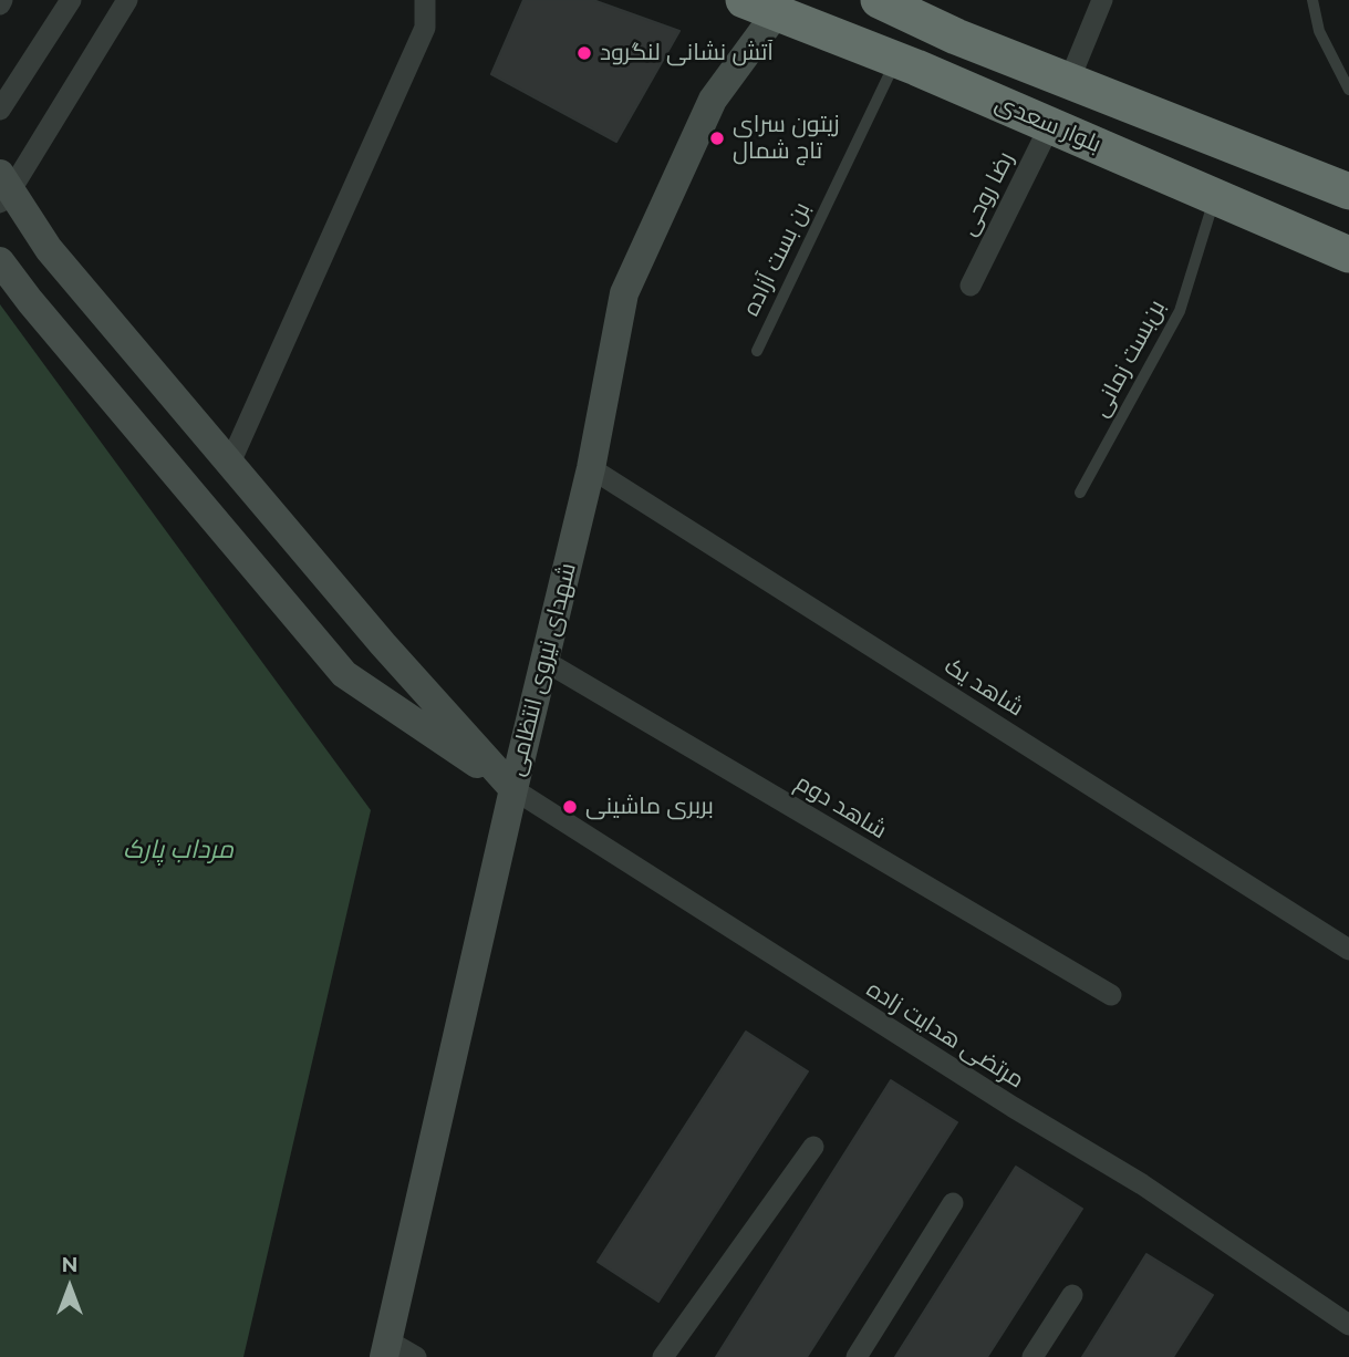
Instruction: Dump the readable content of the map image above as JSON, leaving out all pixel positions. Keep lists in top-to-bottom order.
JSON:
{
  "streets": {
    "highway": ["بلوار سعدی"],
    "street": [
      "رضا روحی",
      "شهدای نیروی انتظامی",
      "شاهد یک",
      "شاهد دوم",
      "مرتضی هدایت زاده"
    ],
    "lane": ["بن بست آزاده", "بن‌بست زمانی"]
  },
  "crossings": [
    ["بلوار سعدی", "رضا روحی"],
    ["بلوار سعدی", "بن بست آزاده"],
    ["بلوار سعدی", "بن‌بست زمانی"],
    ["بلوار سعدی", "شهدای نیروی انتظامی"],
    ["شهدای نیروی انتظامی", "شاهد یک"],
    ["شهدای نیروی انتظامی", "شاهد دوم"],
    ["شهدای نیروی انتظامی", "مرتضی هدایت زاده"]
  ],
  "water": ["مرداب پارک"],
  "places": ["آتش نشانی لنگرود", "زیتون سرای تاج شمال", "بربری ماشینی"],
  "north": "top"
}
